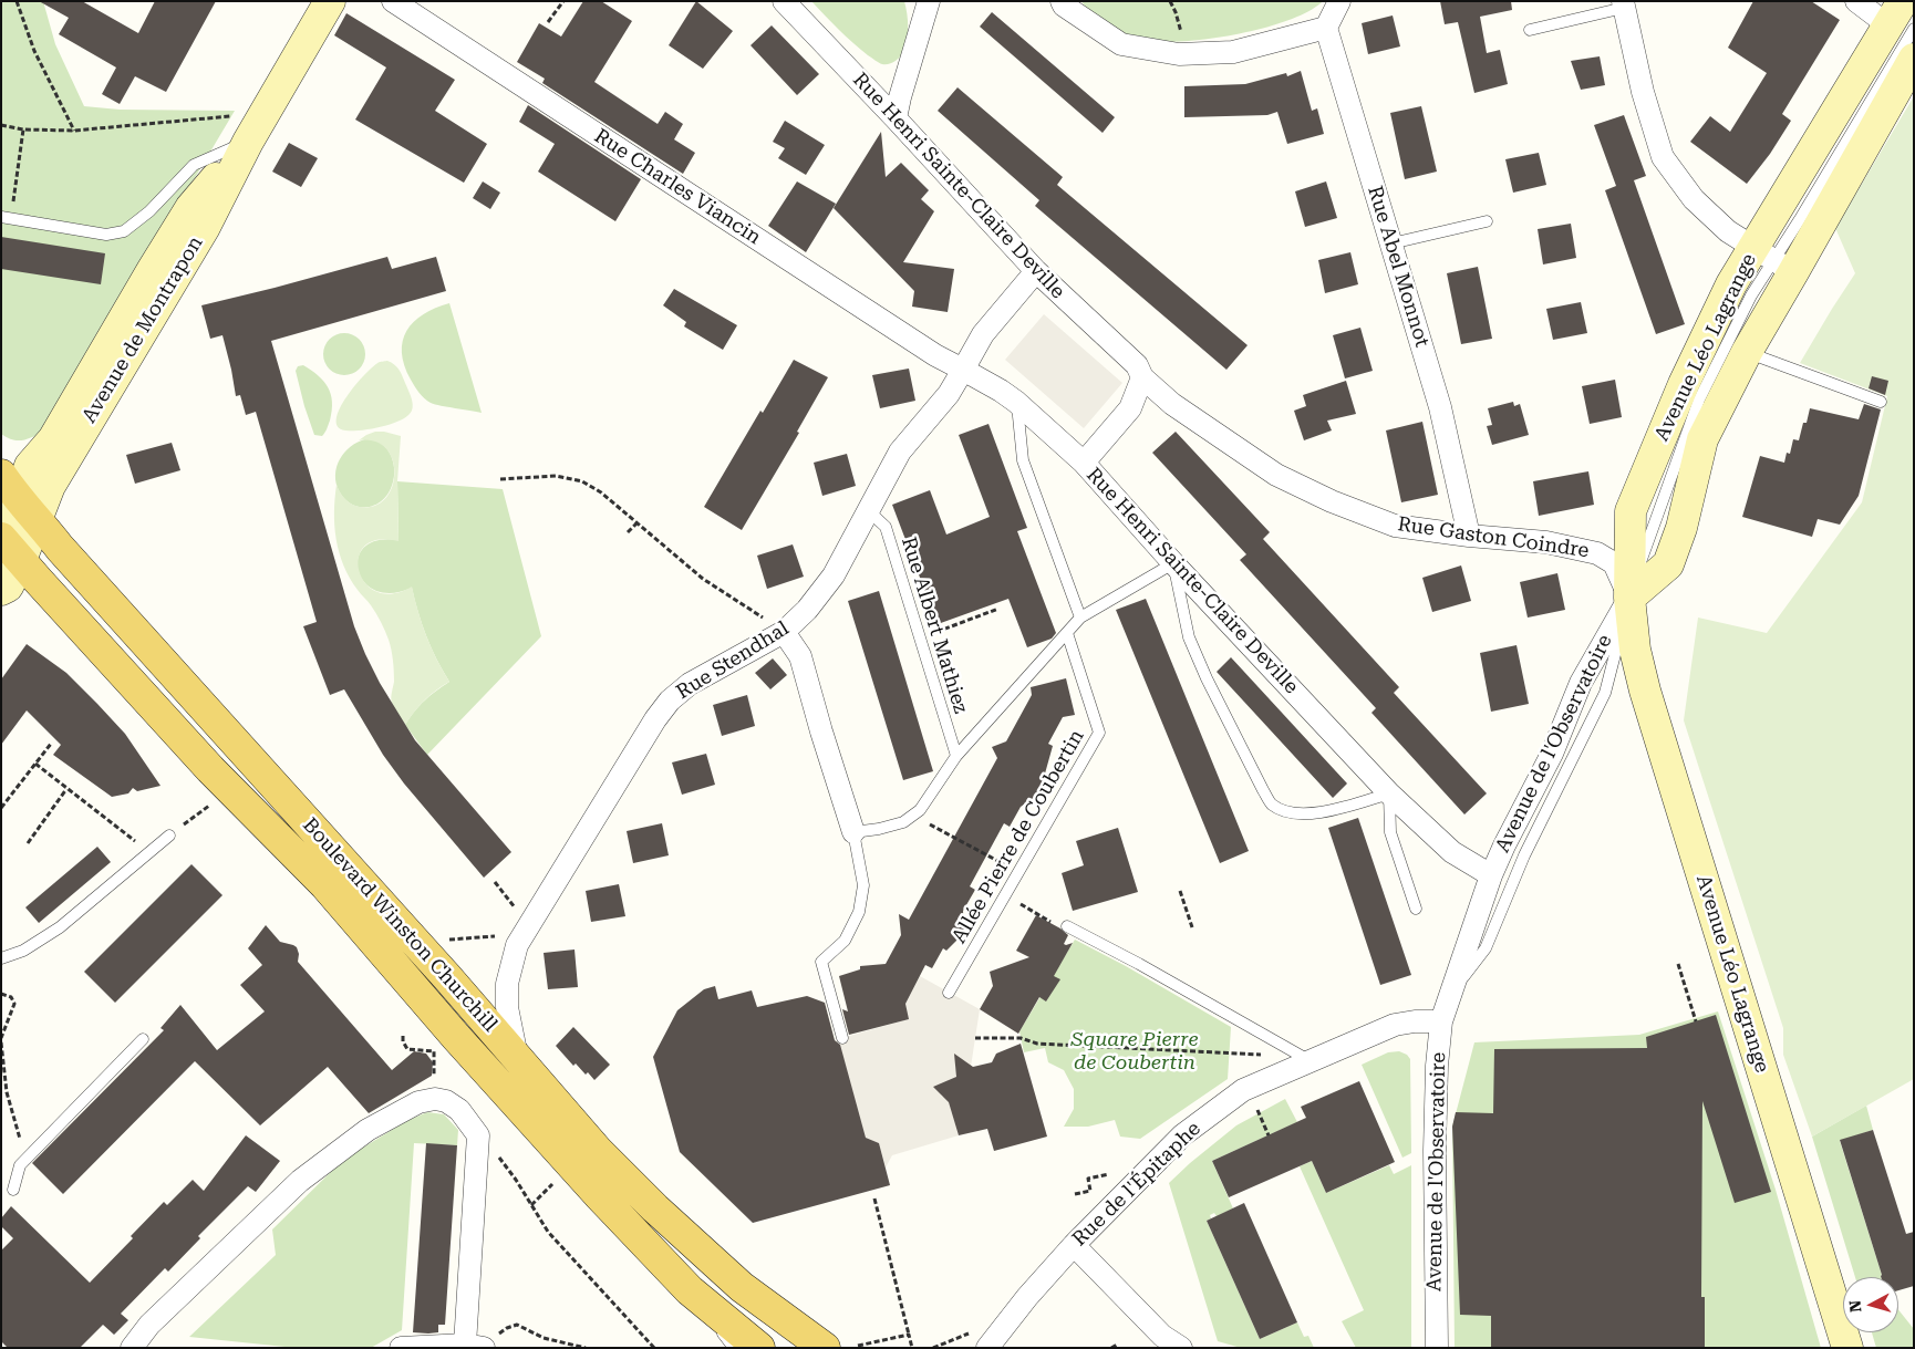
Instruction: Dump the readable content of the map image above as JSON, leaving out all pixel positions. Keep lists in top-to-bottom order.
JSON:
{
  "streets": {
    "main road": ["Avenue de Montrapon", "Avenue Léo Lagrange", "Boulevard Winston Churchill"],
    "street": [
      "Rue Henri Sainte-Claire Deville",
      "Rue Charles Viancin",
      "Rue Abel Monnot",
      "Rue Gaston Coindre",
      "Rue Stendhal",
      "Avenue de l'Observatoire",
      "Rue de l'Épitaphe"
    ],
    "lane": ["Rue Albert Mathiez", "Allée Pierre de Coubertin"]
  },
  "crossings": [
    ["Rue Henri Sainte-Claire Deville", "Rue Charles Viancin"],
    ["Rue Henri Sainte-Claire Deville", "Rue Gaston Coindre"],
    ["Rue Henri Sainte-Claire Deville", "Rue Stendhal"],
    ["Rue Henri Sainte-Claire Deville", "Avenue de l'Observatoire"],
    ["Rue Charles Viancin", "Rue Stendhal"],
    ["Rue Abel Monnot", "Rue Gaston Coindre"],
    ["Avenue de Montrapon", "Boulevard Winston Churchill"],
    ["Avenue Léo Lagrange", "Rue Gaston Coindre"],
    ["Avenue Léo Lagrange", "Avenue de l'Observatoire"],
    ["Rue Gaston Coindre", "Avenue de l'Observatoire"],
    ["Rue Albert Mathiez", "Rue Stendhal"],
    ["Rue Stendhal", "Boulevard Winston Churchill"],
    ["Avenue de l'Observatoire", "Rue de l'Épitaphe"]
  ],
  "parks": ["Square Pierre de Coubertin"],
  "north": "left"
}
